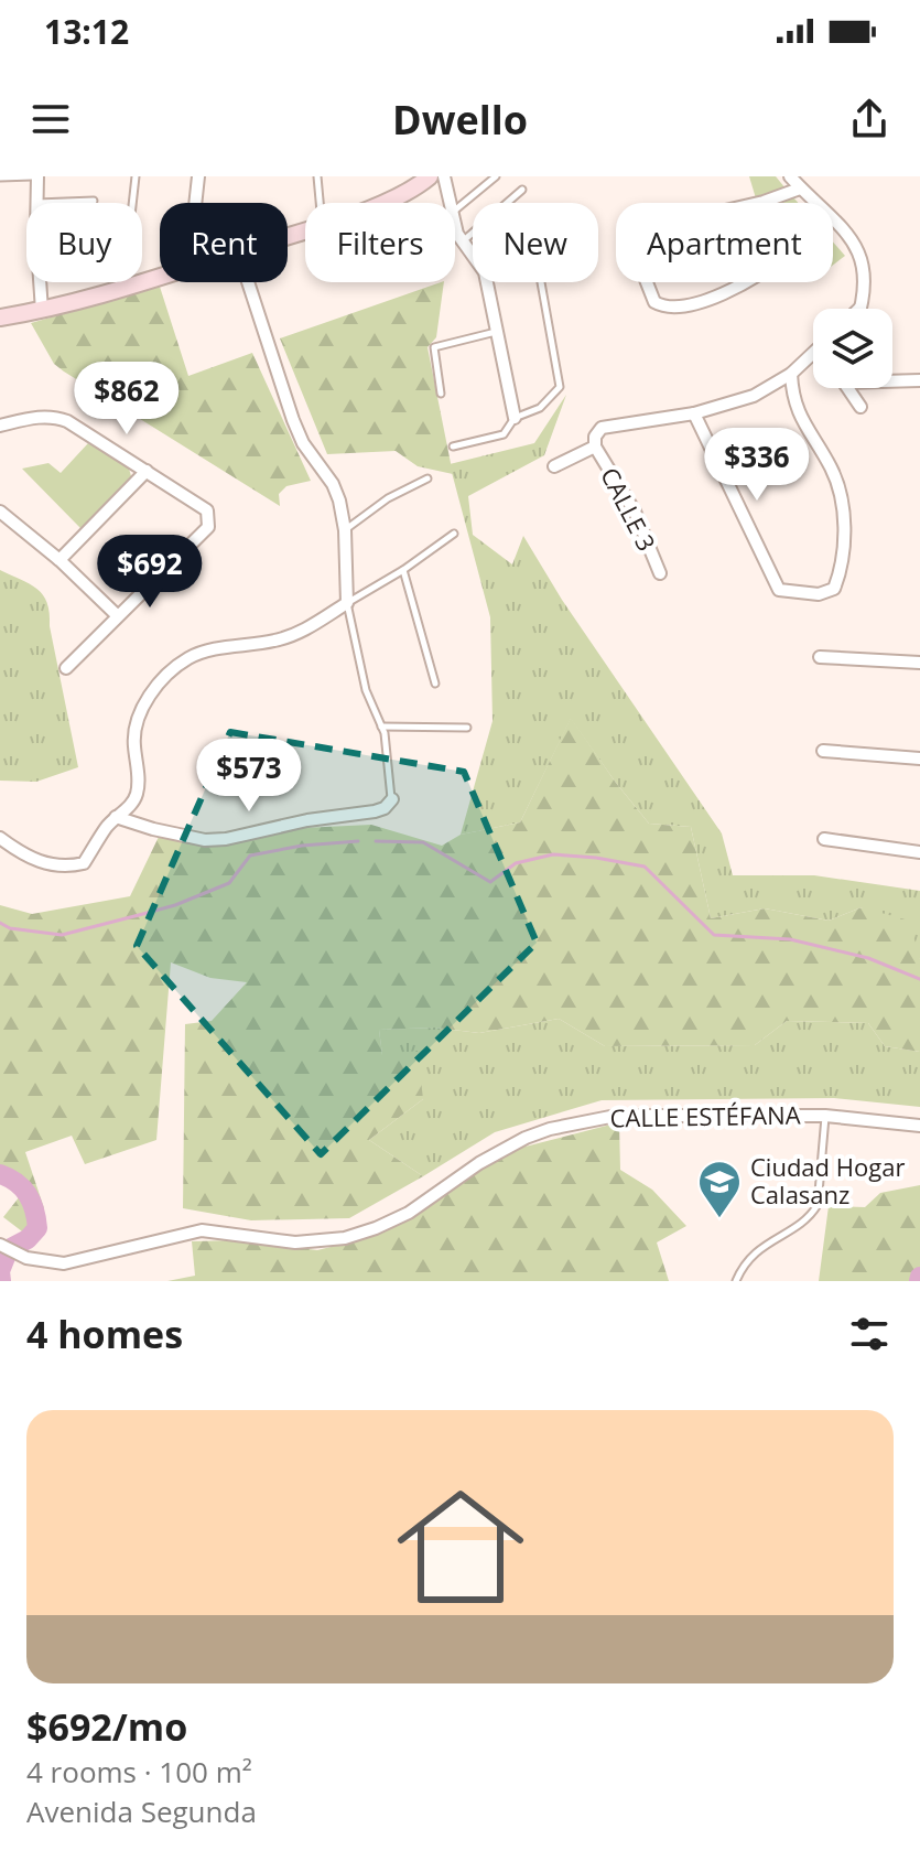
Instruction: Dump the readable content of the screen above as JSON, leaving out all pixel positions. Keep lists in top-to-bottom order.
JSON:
{
  "streets": {
    "street": ["CALLE 3", "CALLE ESTÉFANA"]
  },
  "places": {
    "school or university": ["Ciudad Hogar Calasanz"]
  },
  "page": {
    "status": "13:12",
    "header": "Dwello",
    "chip": [
      "Buy",
      "Rent",
      "Filters",
      "New",
      "Apartment"
    ],
    "price": [
      "$862",
      "$336",
      "$692",
      "$573"
    ],
    "heading": "4 homes",
    "list": [
      {
        "name": "$692/mo",
        "note": "4 rooms · 100 m² · Avenida Segunda"
      }
    ]
  }
}
